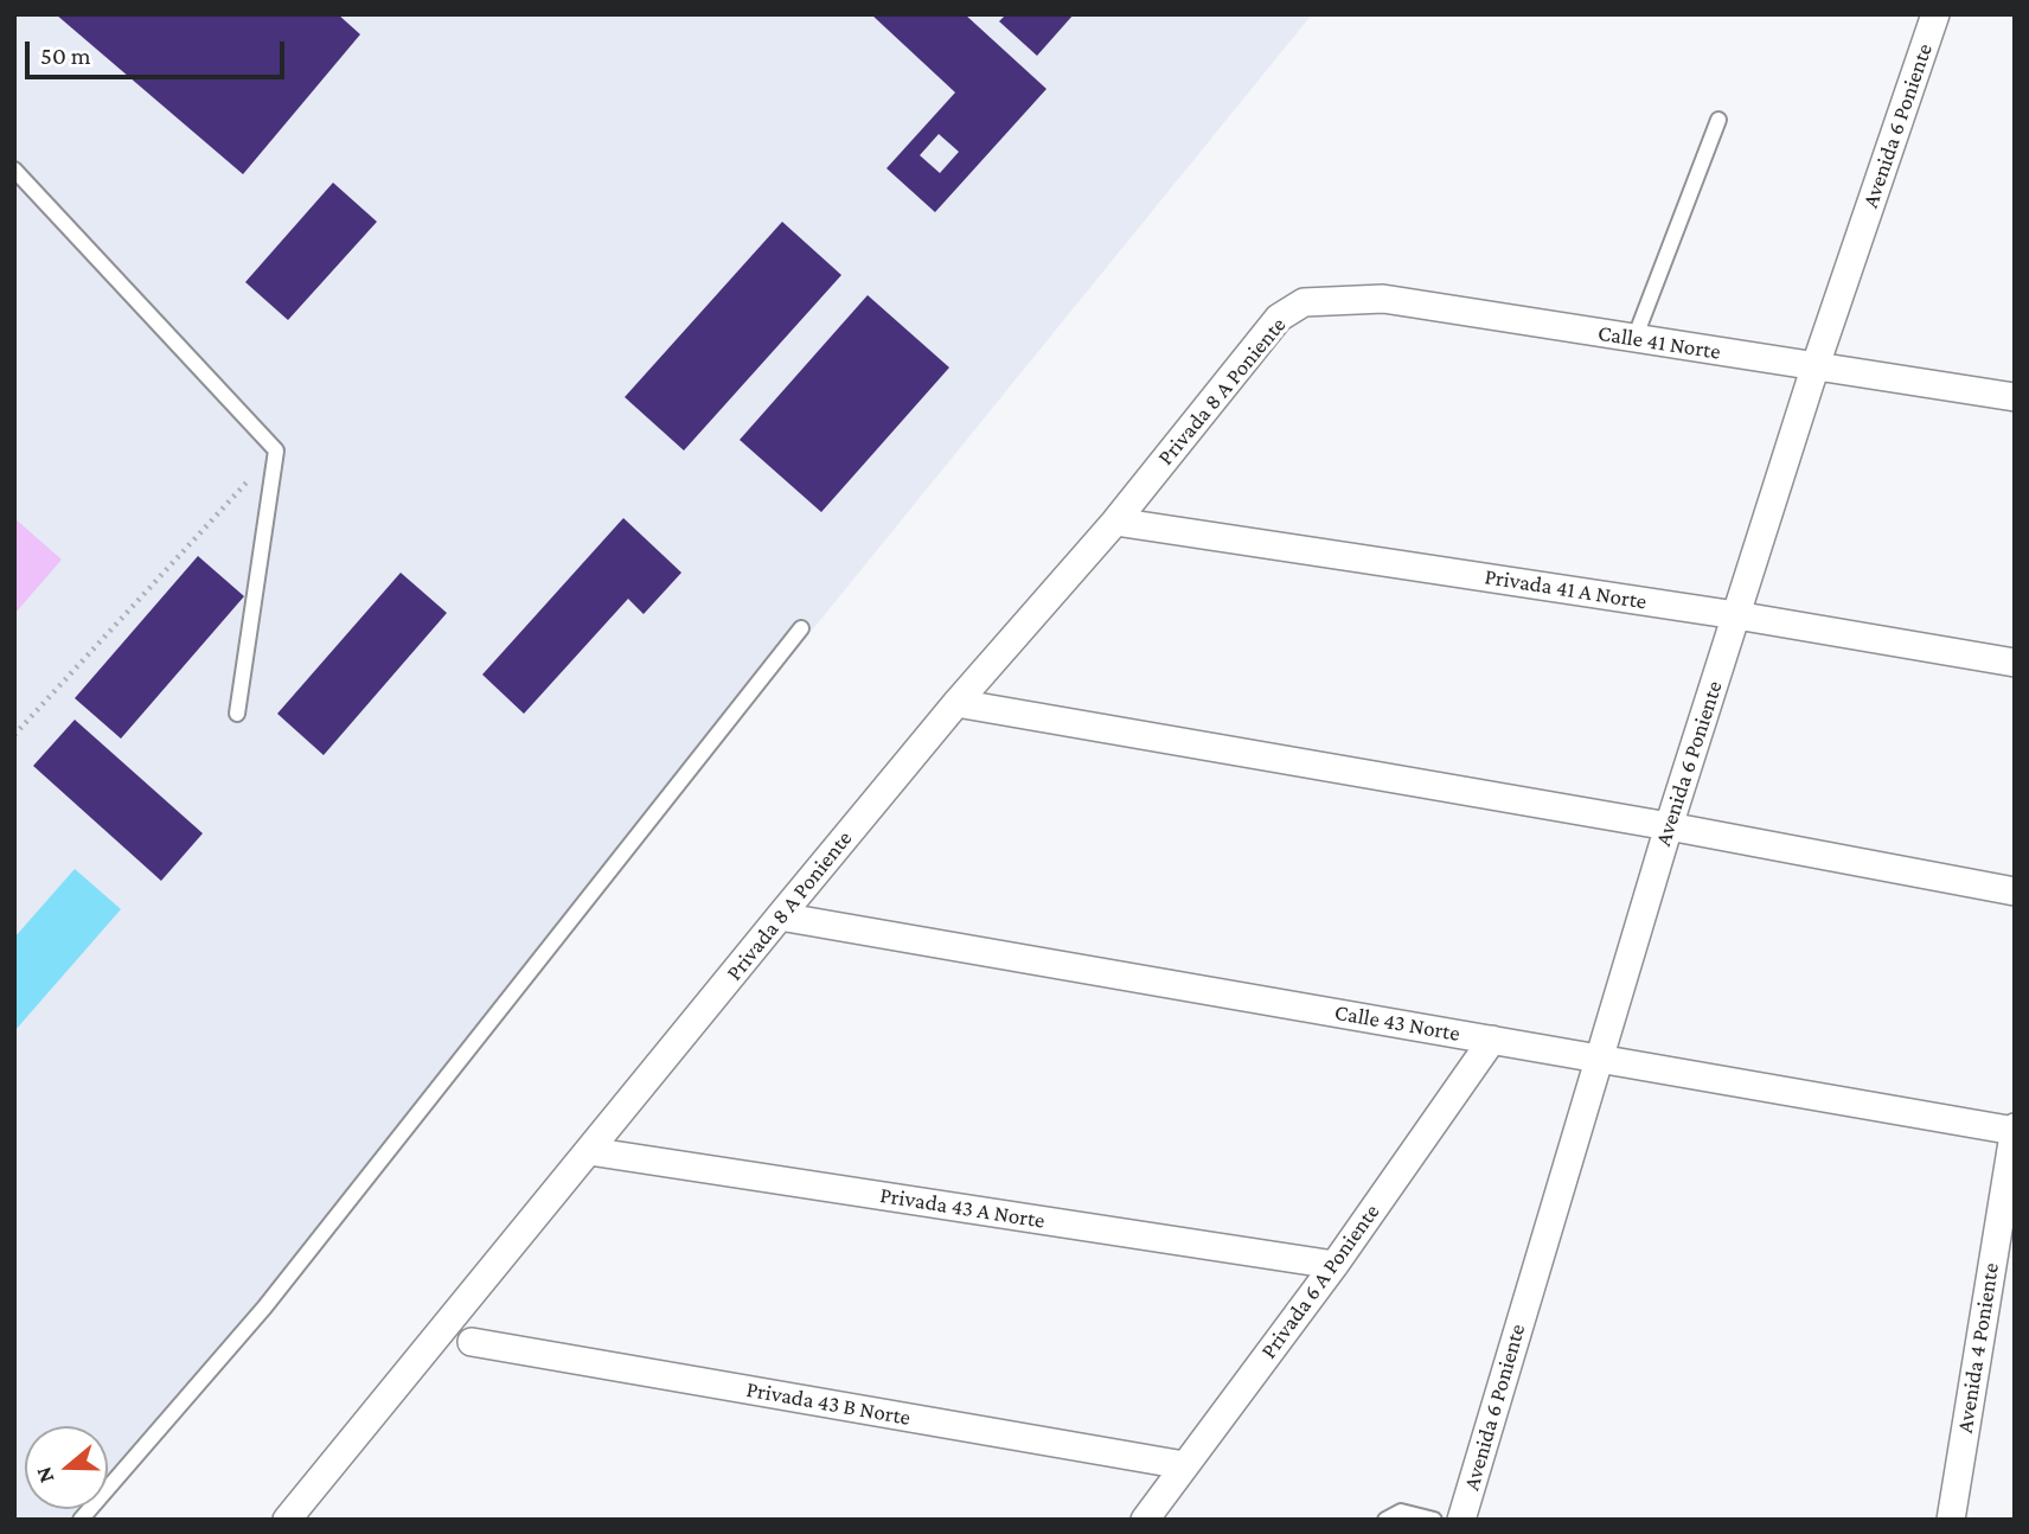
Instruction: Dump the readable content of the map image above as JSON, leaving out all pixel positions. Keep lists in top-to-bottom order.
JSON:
{
  "streets": {
    "street": [
      "Avenida 6 Poniente",
      "Calle 41 Norte",
      "Privada 8 A Poniente",
      "Privada 41 A Norte",
      "Calle 43 Norte",
      "Privada 43 A Norte",
      "Privada 6 A Poniente",
      "Avenida 4 Poniente",
      "Privada 43 B Norte"
    ]
  },
  "crossings": [
    ["Avenida 6 Poniente", "Calle 41 Norte"],
    ["Avenida 6 Poniente", "Privada 41 A Norte"],
    ["Avenida 6 Poniente", "Calle 43 Norte"],
    ["Calle 41 Norte", "Privada 8 A Poniente"],
    ["Privada 8 A Poniente", "Privada 41 A Norte"],
    ["Privada 8 A Poniente", "Calle 43 Norte"],
    ["Privada 8 A Poniente", "Privada 43 A Norte"],
    ["Calle 43 Norte", "Privada 6 A Poniente"],
    ["Calle 43 Norte", "Avenida 4 Poniente"],
    ["Privada 43 A Norte", "Privada 6 A Poniente"],
    ["Privada 6 A Poniente", "Privada 43 B Norte"]
  ],
  "scale_bar": "50 m",
  "north": "left"
}
